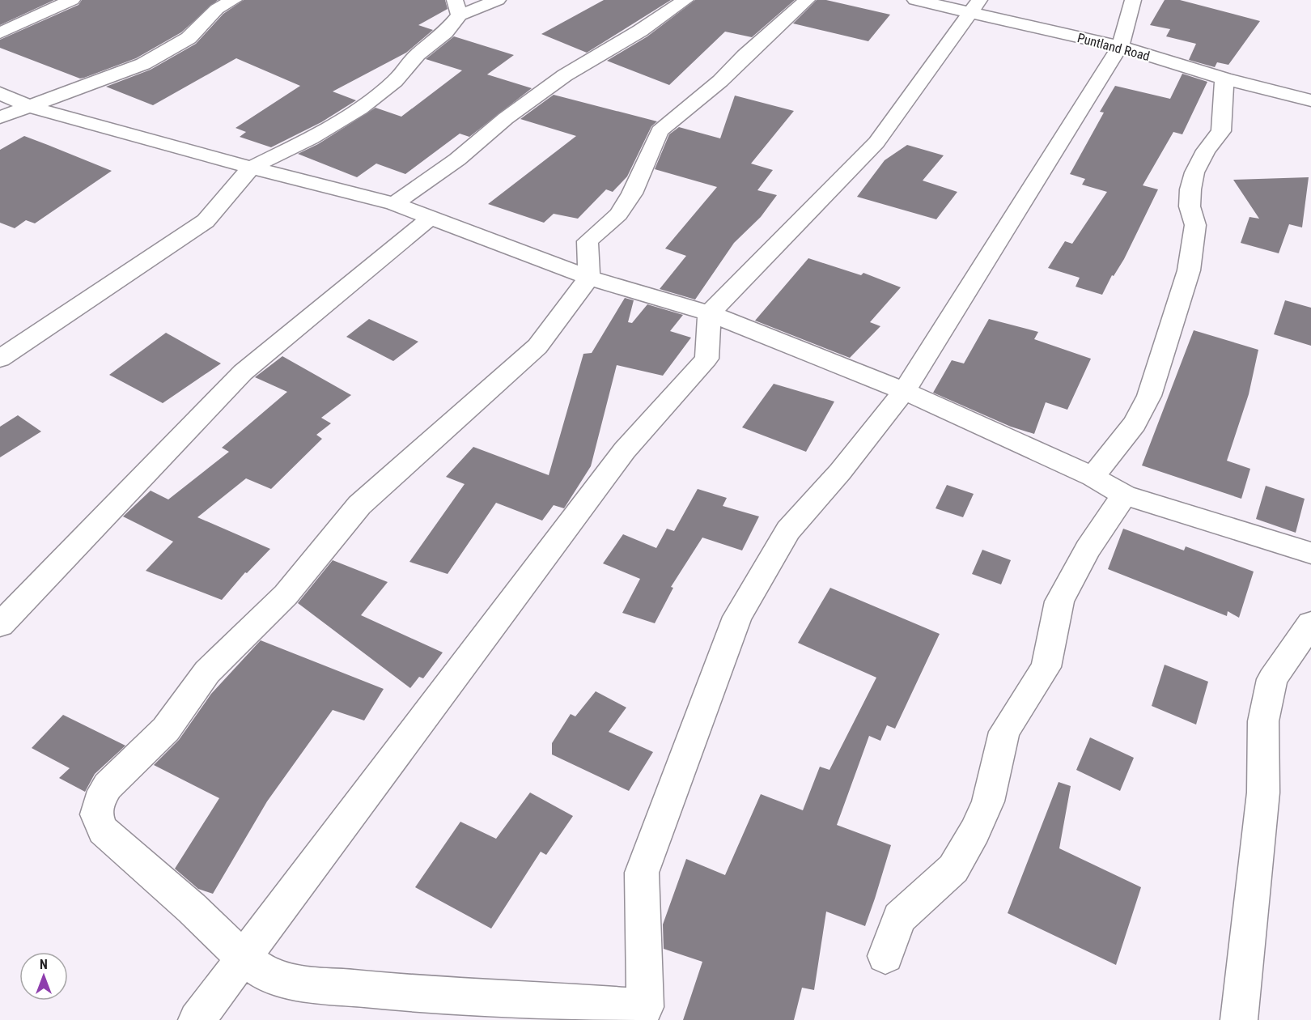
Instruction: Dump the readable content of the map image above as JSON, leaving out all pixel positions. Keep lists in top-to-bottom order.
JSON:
{
  "streets": {
    "street": ["Puntland Road"]
  },
  "north": "top"
}
